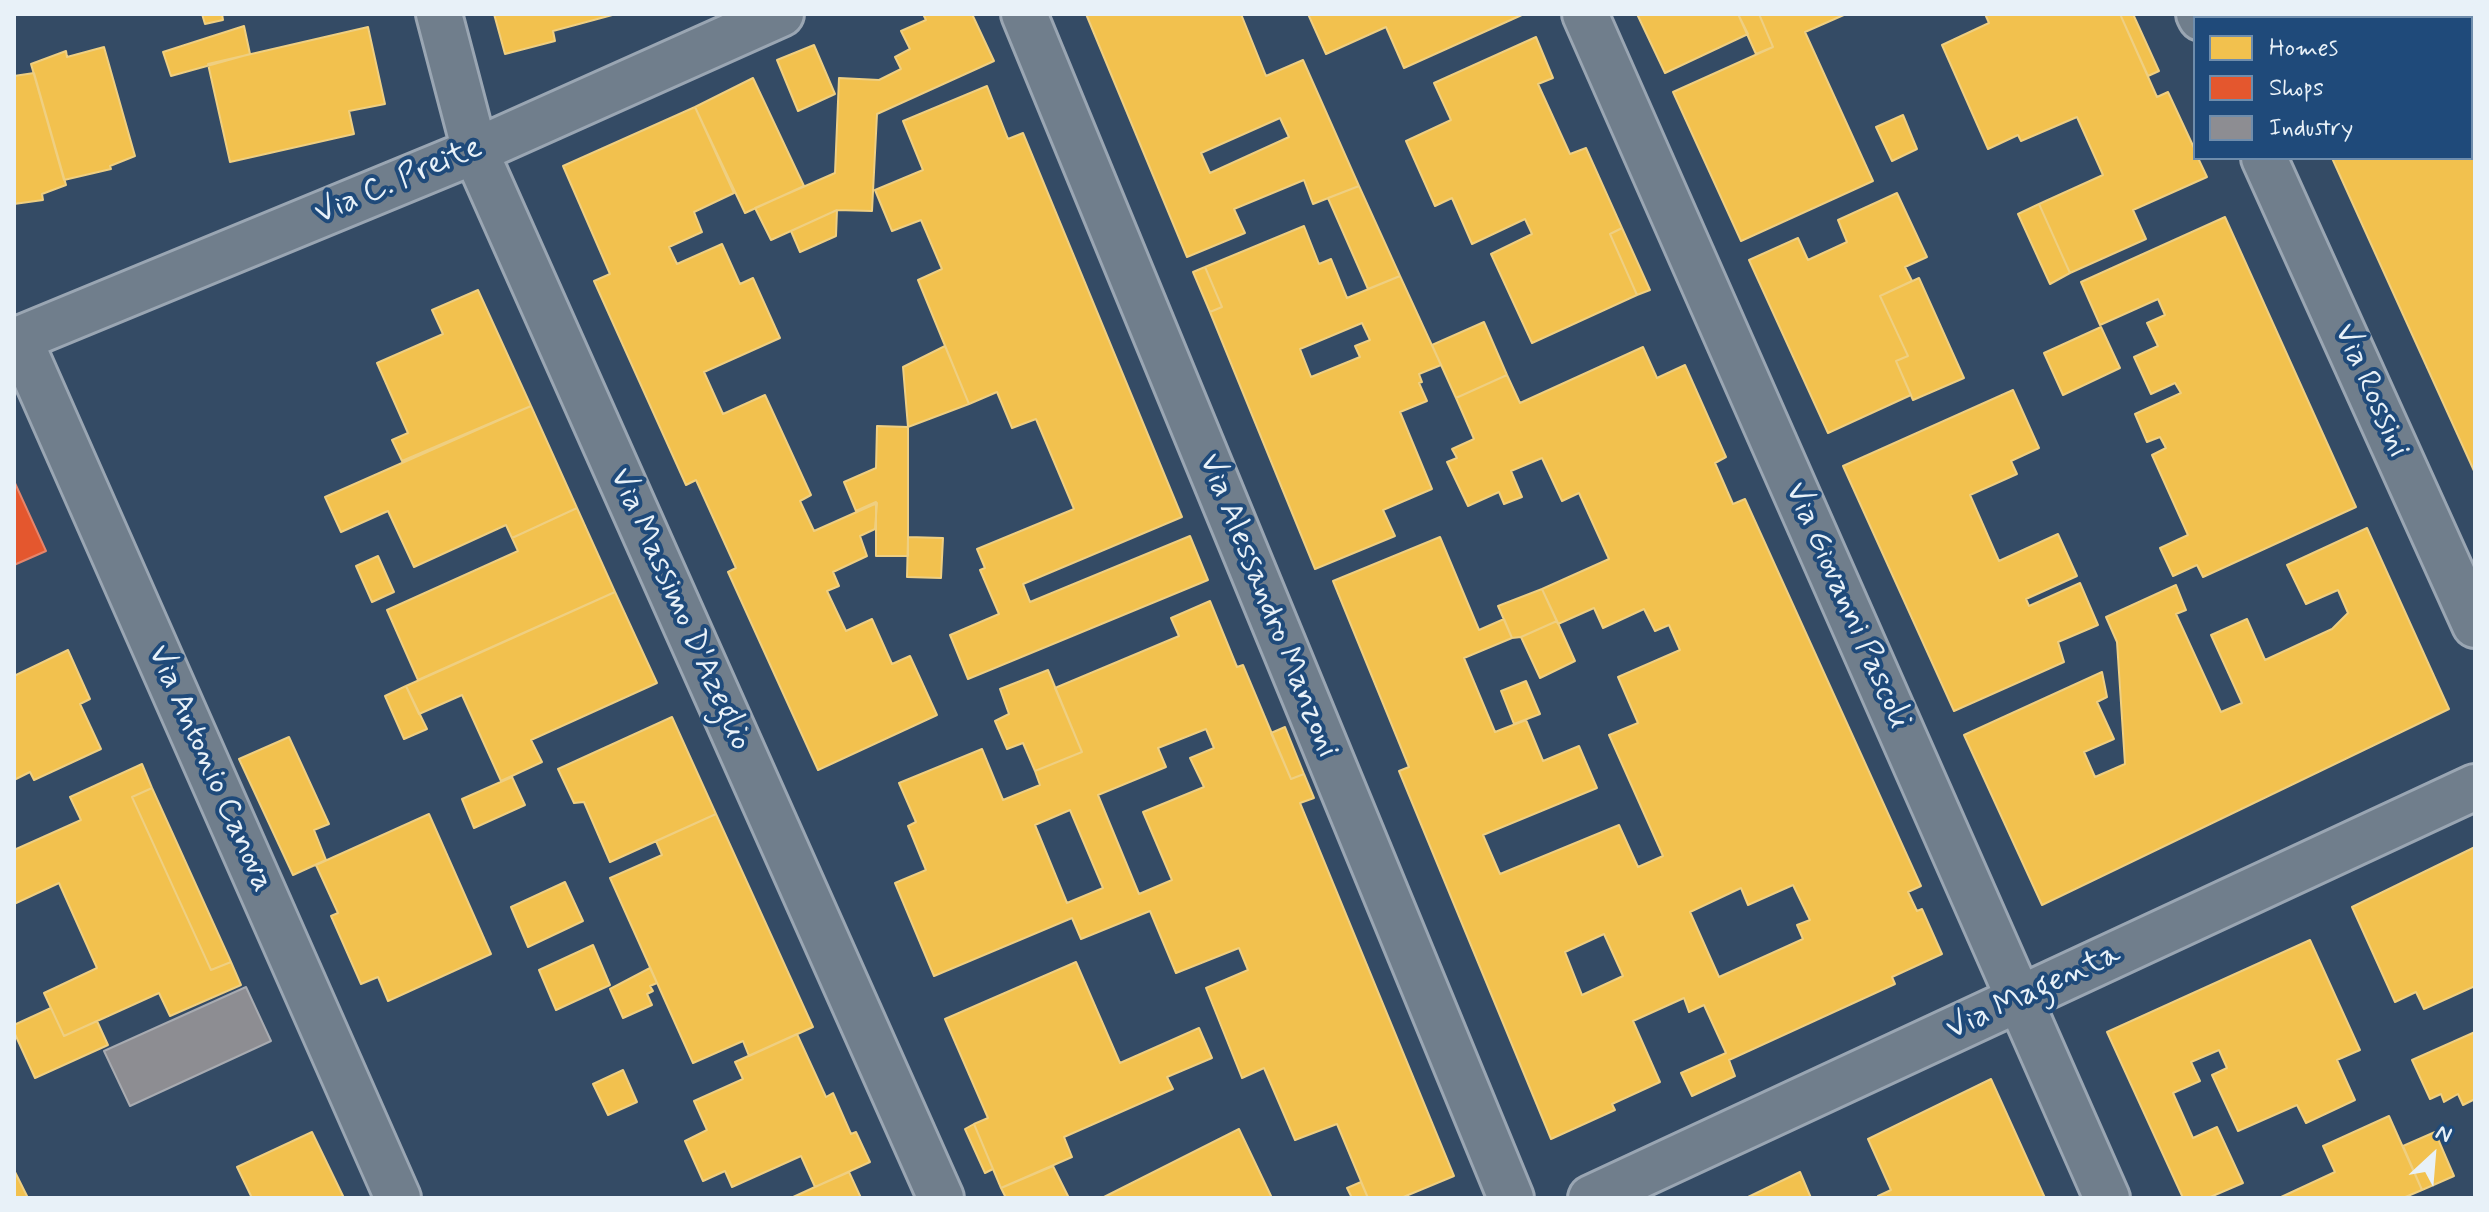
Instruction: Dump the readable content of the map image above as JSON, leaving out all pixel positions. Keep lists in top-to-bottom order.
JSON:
{
  "streets": {
    "street": [
      "Via C. Preite",
      "Via Rossini",
      "Via Alessandro Manzoni",
      "Via Giovanni Pascoli",
      "Via Massimo D'Azeglio",
      "Via Antonio Canova",
      "Via Magenta"
    ]
  },
  "crossings": [
    ["Via C. Preite", "Via Massimo D'Azeglio"],
    ["Via C. Preite", "Via Antonio Canova"],
    ["Via Giovanni Pascoli", "Via Magenta"]
  ],
  "legend": ["Homes", "Shops", "Industry"],
  "north": "top right"
}
